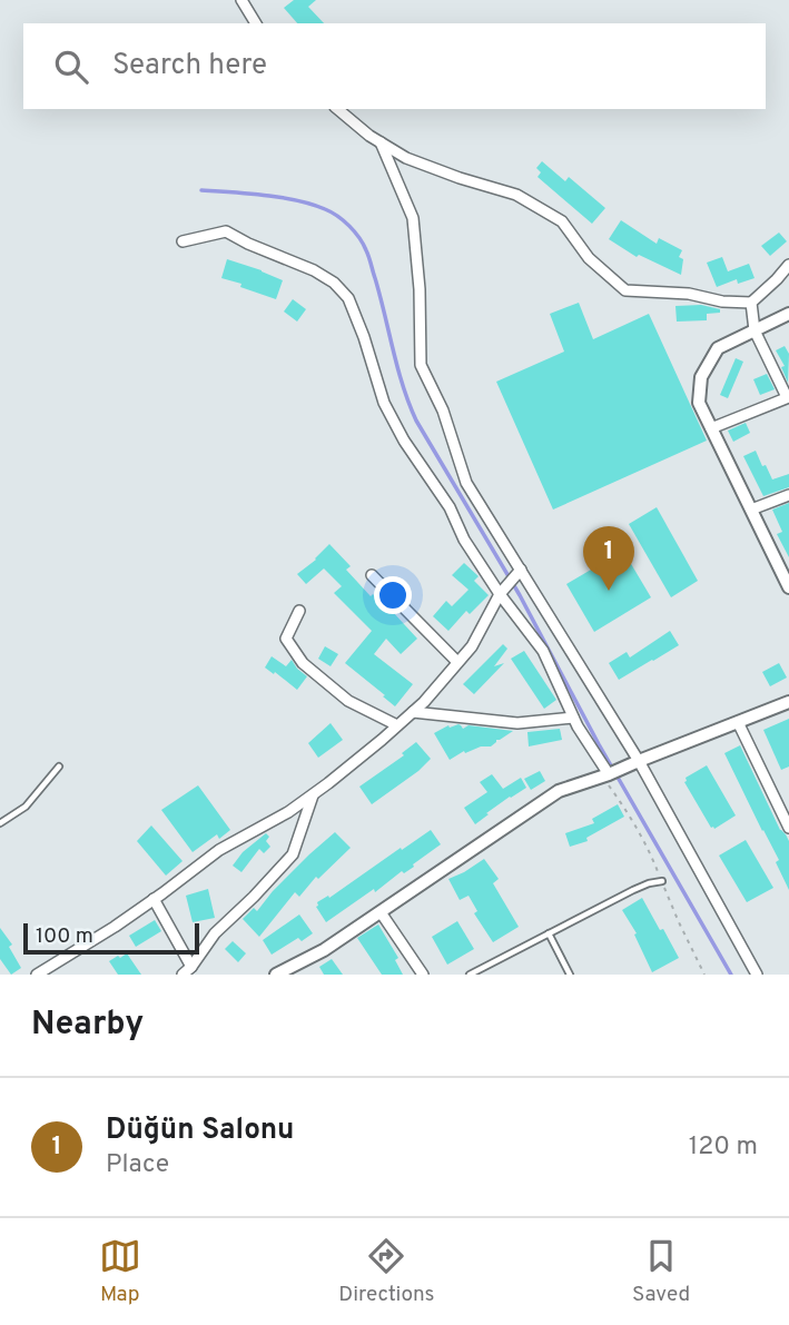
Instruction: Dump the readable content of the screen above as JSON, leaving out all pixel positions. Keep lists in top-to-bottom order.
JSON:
{
  "scale_bar": "100 m",
  "page": {
    "search": "Search here",
    "pins": "1",
    "scale": "100 m",
    "heading": "Nearby",
    "list": [
      {
        "mark": "1",
        "name": "Düğün Salonu",
        "note": "Place",
        "value": "120 m"
      }
    ],
    "nav": ["Map", "Directions", "Saved"]
  }
}
